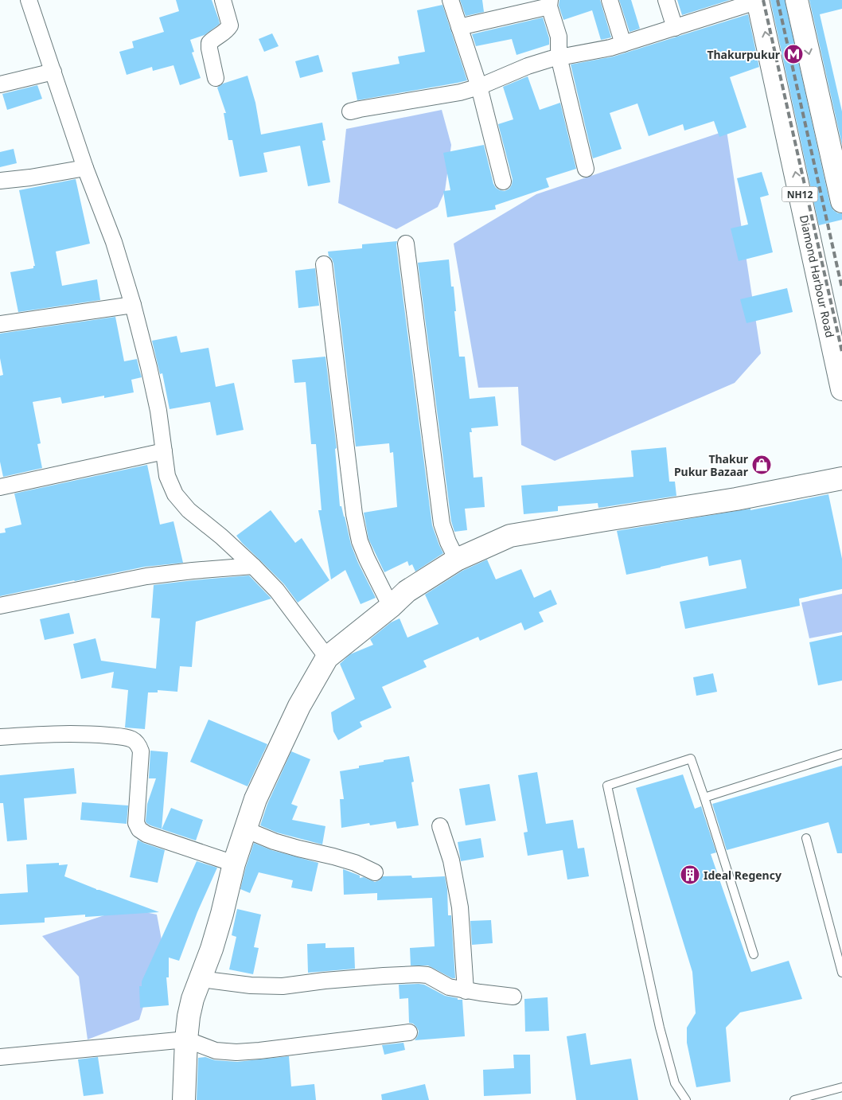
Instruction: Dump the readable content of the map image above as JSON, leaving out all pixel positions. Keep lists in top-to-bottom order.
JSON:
{
  "streets": {
    "main road": ["NH12", "Diamond Harbour Road"]
  },
  "places": {
    "metro station": ["Thakurpukur"],
    "shop": ["Thakur Pukur Bazaar"],
    "building": ["Ideal Regency"]
  }
}
